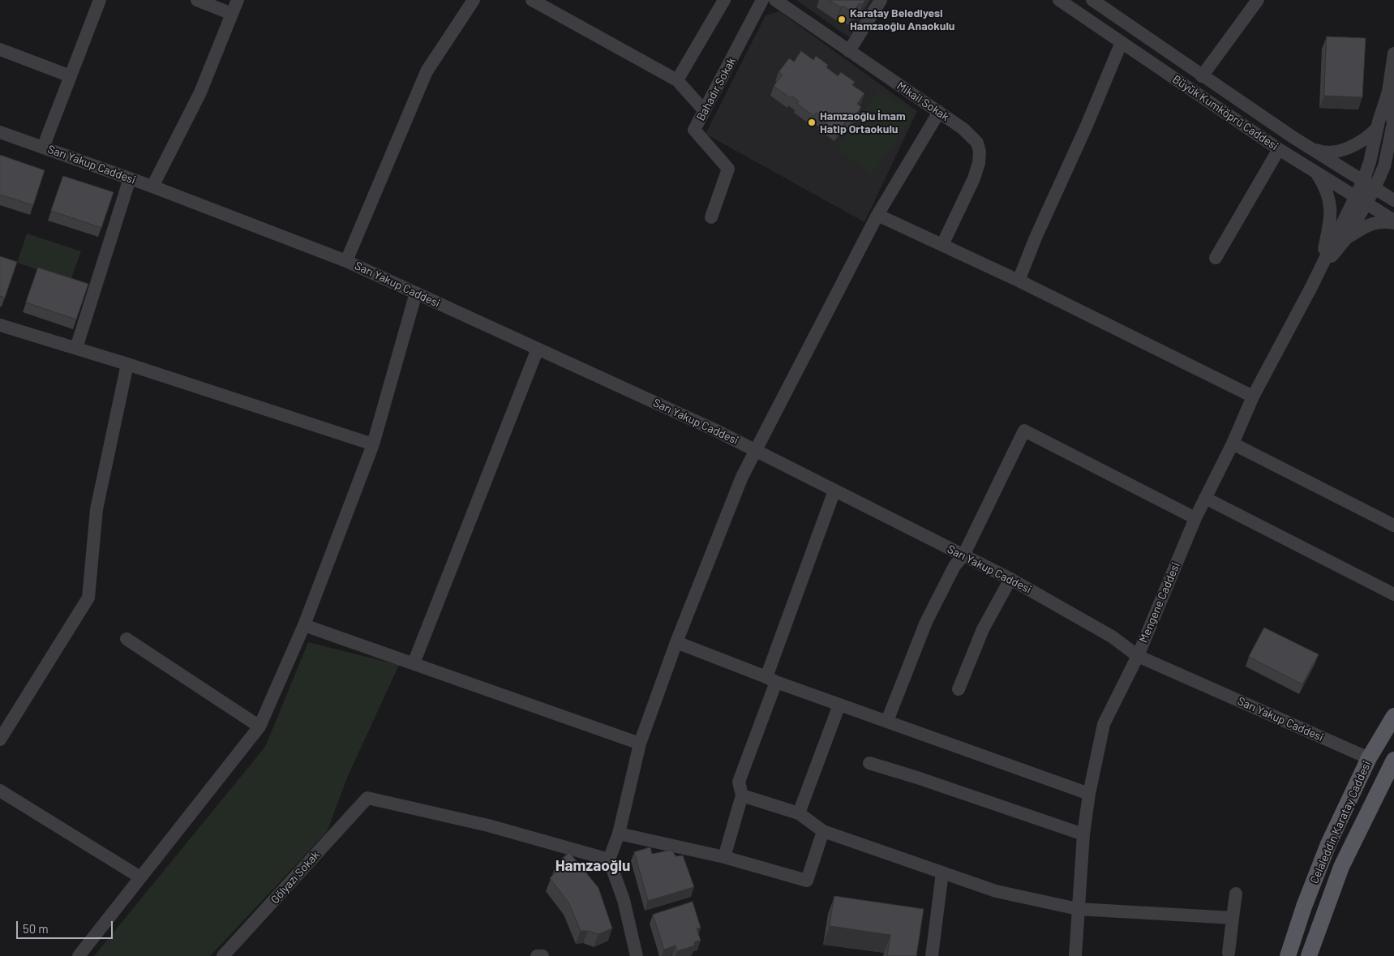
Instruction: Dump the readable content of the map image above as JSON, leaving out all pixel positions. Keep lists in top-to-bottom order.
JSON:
{
  "streets": {
    "main road": ["Celaleddin Karatay Caddesi"],
    "street": [
      "Bahadır Sokak",
      "Mikail Sokak",
      "Büyük Kumköprü Caddesi",
      "Sarı Yakup Caddesi",
      "Mengene Caddesi",
      "Gölyazı Sokak"
    ]
  },
  "crossings": [
    ["Sarı Yakup Caddesi", "Mengene Caddesi"],
    ["Sarı Yakup Caddesi", "Celaleddin Karatay Caddesi"]
  ],
  "districts": ["Hamzaoğlu"],
  "places": ["Karatay Belediyesi Hamzaoğlu Anaokulu", "Hamzaoğlu İmam Hatip Ortaokulu"],
  "scale_bar": "50 m"
}
